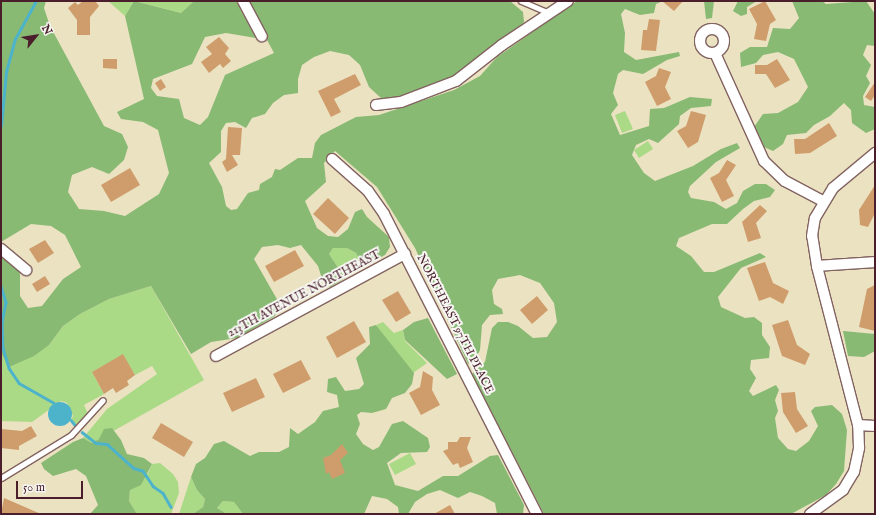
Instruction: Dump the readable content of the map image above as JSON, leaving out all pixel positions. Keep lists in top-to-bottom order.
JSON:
{
  "streets": {
    "street": ["213TH AVENUE NORTHEAST", "NORTHEAST 97TH PLACE"]
  },
  "crossings": [
    ["213TH AVENUE NORTHEAST", "NORTHEAST 97TH PLACE"]
  ],
  "scale_bar": "50 m",
  "north": "top right"
}
